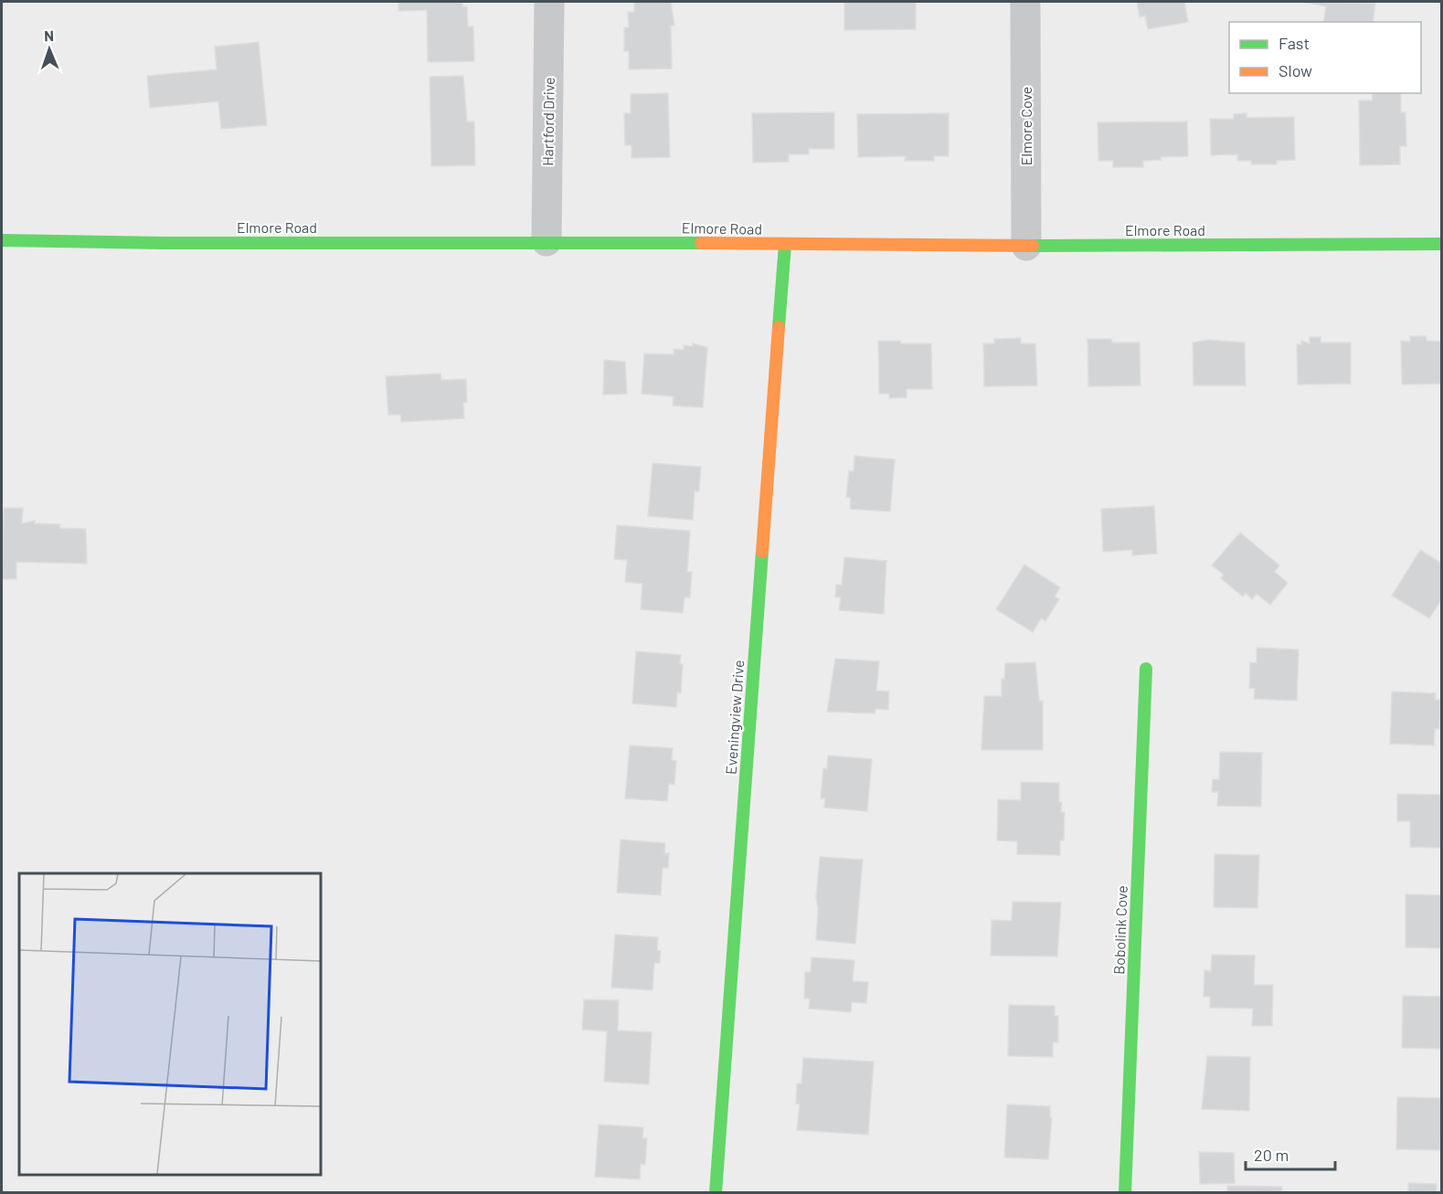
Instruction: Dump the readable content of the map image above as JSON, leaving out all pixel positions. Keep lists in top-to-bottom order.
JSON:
{
  "streets": {
    "street": [
      "Hartford Drive",
      "Elmore Cove",
      "Elmore Road",
      "Eveningview Drive",
      "Bobolink Cove"
    ]
  },
  "crossings": [
    ["Hartford Drive", "Elmore Road"],
    ["Elmore Cove", "Elmore Road"],
    ["Elmore Road", "Eveningview Drive"]
  ],
  "legend": ["Fast", "Slow"],
  "scale_bar": "20 m",
  "north": "top"
}
